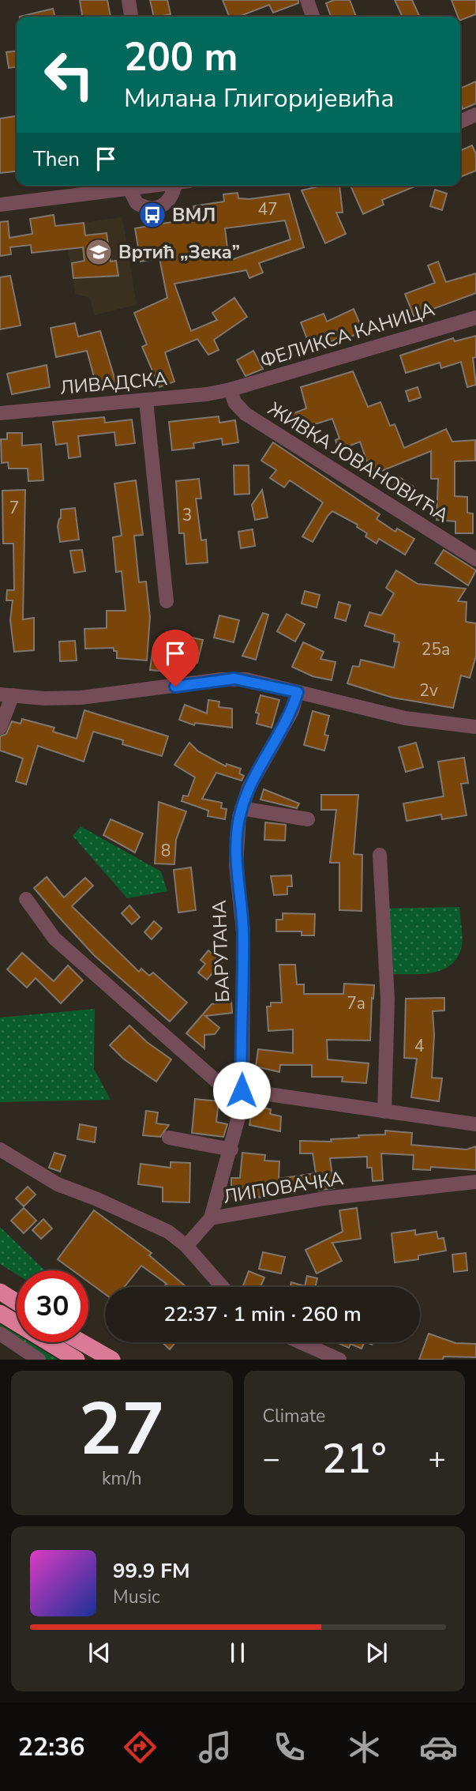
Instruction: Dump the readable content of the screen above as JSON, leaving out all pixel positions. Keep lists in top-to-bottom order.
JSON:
{
  "streets": {
    "street": [
      "ФЕЛИКСА КАНИЦА",
      "ЛИВАДСКА",
      "ЖИВКА ЈОВАНОВИЋА",
      "БАРУТАНА",
      "ЛИПОВАЧКА"
    ]
  },
  "crossings": [
    ["ФЕЛИКСА КАНИЦА", "ЛИВАДСКА"],
    ["ФЕЛИКСА КАНИЦА", "ЖИВКА ЈОВАНОВИЋА"],
    ["ЛИВАДСКА", "ЖИВКА ЈОВАНОВИЋА"],
    ["БАРУТАНА", "ЛИПОВАЧКА"]
  ],
  "places": {
    "bus stop": ["ВМЛ"],
    "school or university": ["Вртић „Зека”"]
  },
  "house_numbers": [
    "47",
    "7",
    "3",
    "25a",
    "2v",
    "8",
    "7a",
    "4"
  ],
  "page": {
    "turn": ["200 m", "Милана Глигоријевића"],
    "then": "Then",
    "limit": "30",
    "trip": "22:37 · 1 min · 260 m",
    "tile": [
      ["27", "km/h"],
      "Climate"
    ],
    "heat": ["−", "21°", "+"],
    "song": ["99.9 FM", "Music"],
    "tabs": "22:36"
  }
}
